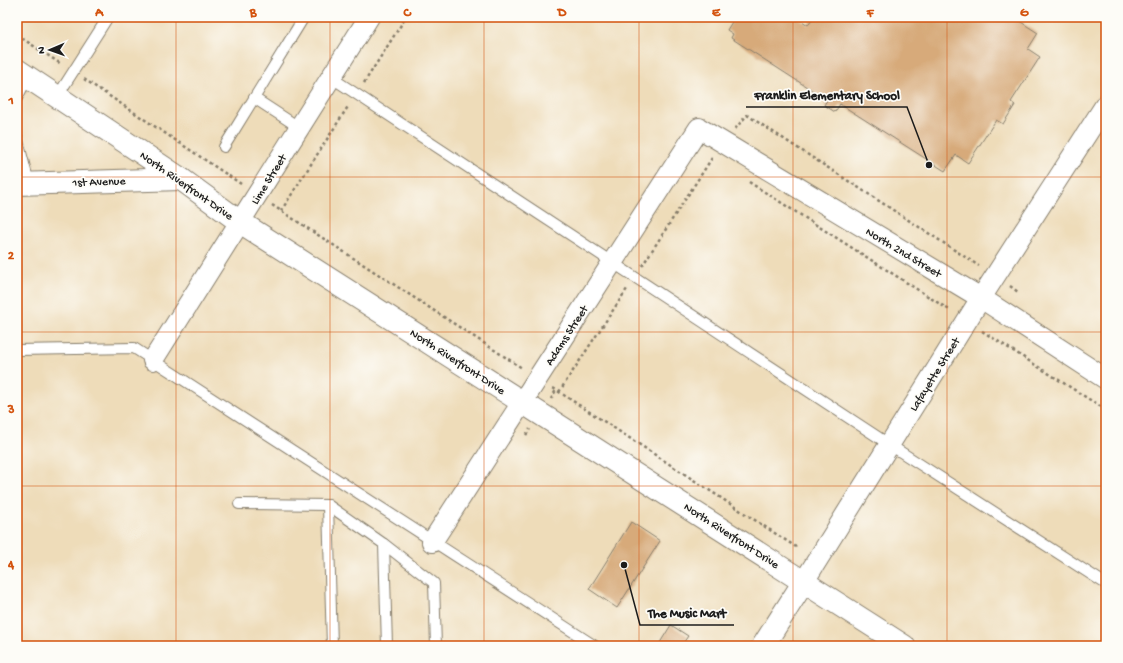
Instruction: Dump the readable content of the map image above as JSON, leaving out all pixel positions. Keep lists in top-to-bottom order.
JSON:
{
  "streets": {
    "main road": ["1st Avenue", "North Riverfront Drive", "Lafayette Street"],
    "street": ["Lime Street", "North 2nd Street", "Adams Street"]
  },
  "crossings": [
    ["Lime Street", "North Riverfront Drive"],
    ["1st Avenue", "North Riverfront Drive"],
    ["North Riverfront Drive", "Adams Street"],
    ["North Riverfront Drive", "Lafayette Street"],
    ["North 2nd Street", "Adams Street"],
    ["North 2nd Street", "Lafayette Street"]
  ],
  "places": ["Franklin Elementary School", "The Music Mart"],
  "north": "left",
  "grid": {
    "columns": [
      "A",
      "B",
      "C",
      "D",
      "E",
      "F",
      "G"
    ],
    "rows": [
      "1",
      "2",
      "3",
      "4"
    ]
  }
}
